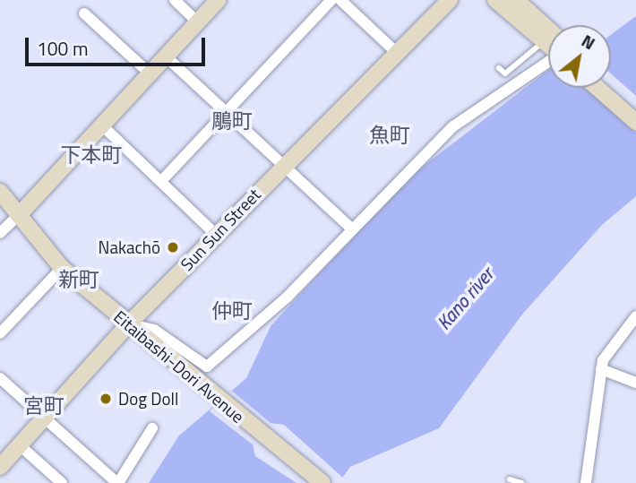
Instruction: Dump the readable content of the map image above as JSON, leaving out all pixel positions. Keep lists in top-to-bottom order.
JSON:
{
  "streets": {
    "main road": ["Sun Sun Street", "Eitaibashi-Dori Avenue"]
  },
  "crossings": [
    ["Sun Sun Street", "Eitaibashi-Dori Avenue"]
  ],
  "districts": [
    "鵰町",
    "魚町",
    "下本町",
    "新町",
    "仲町",
    "宮町"
  ],
  "water": ["Kano river"],
  "places": ["Nakachō", "Dog Doll"],
  "scale_bar": "100 m",
  "north": "top right"
}
